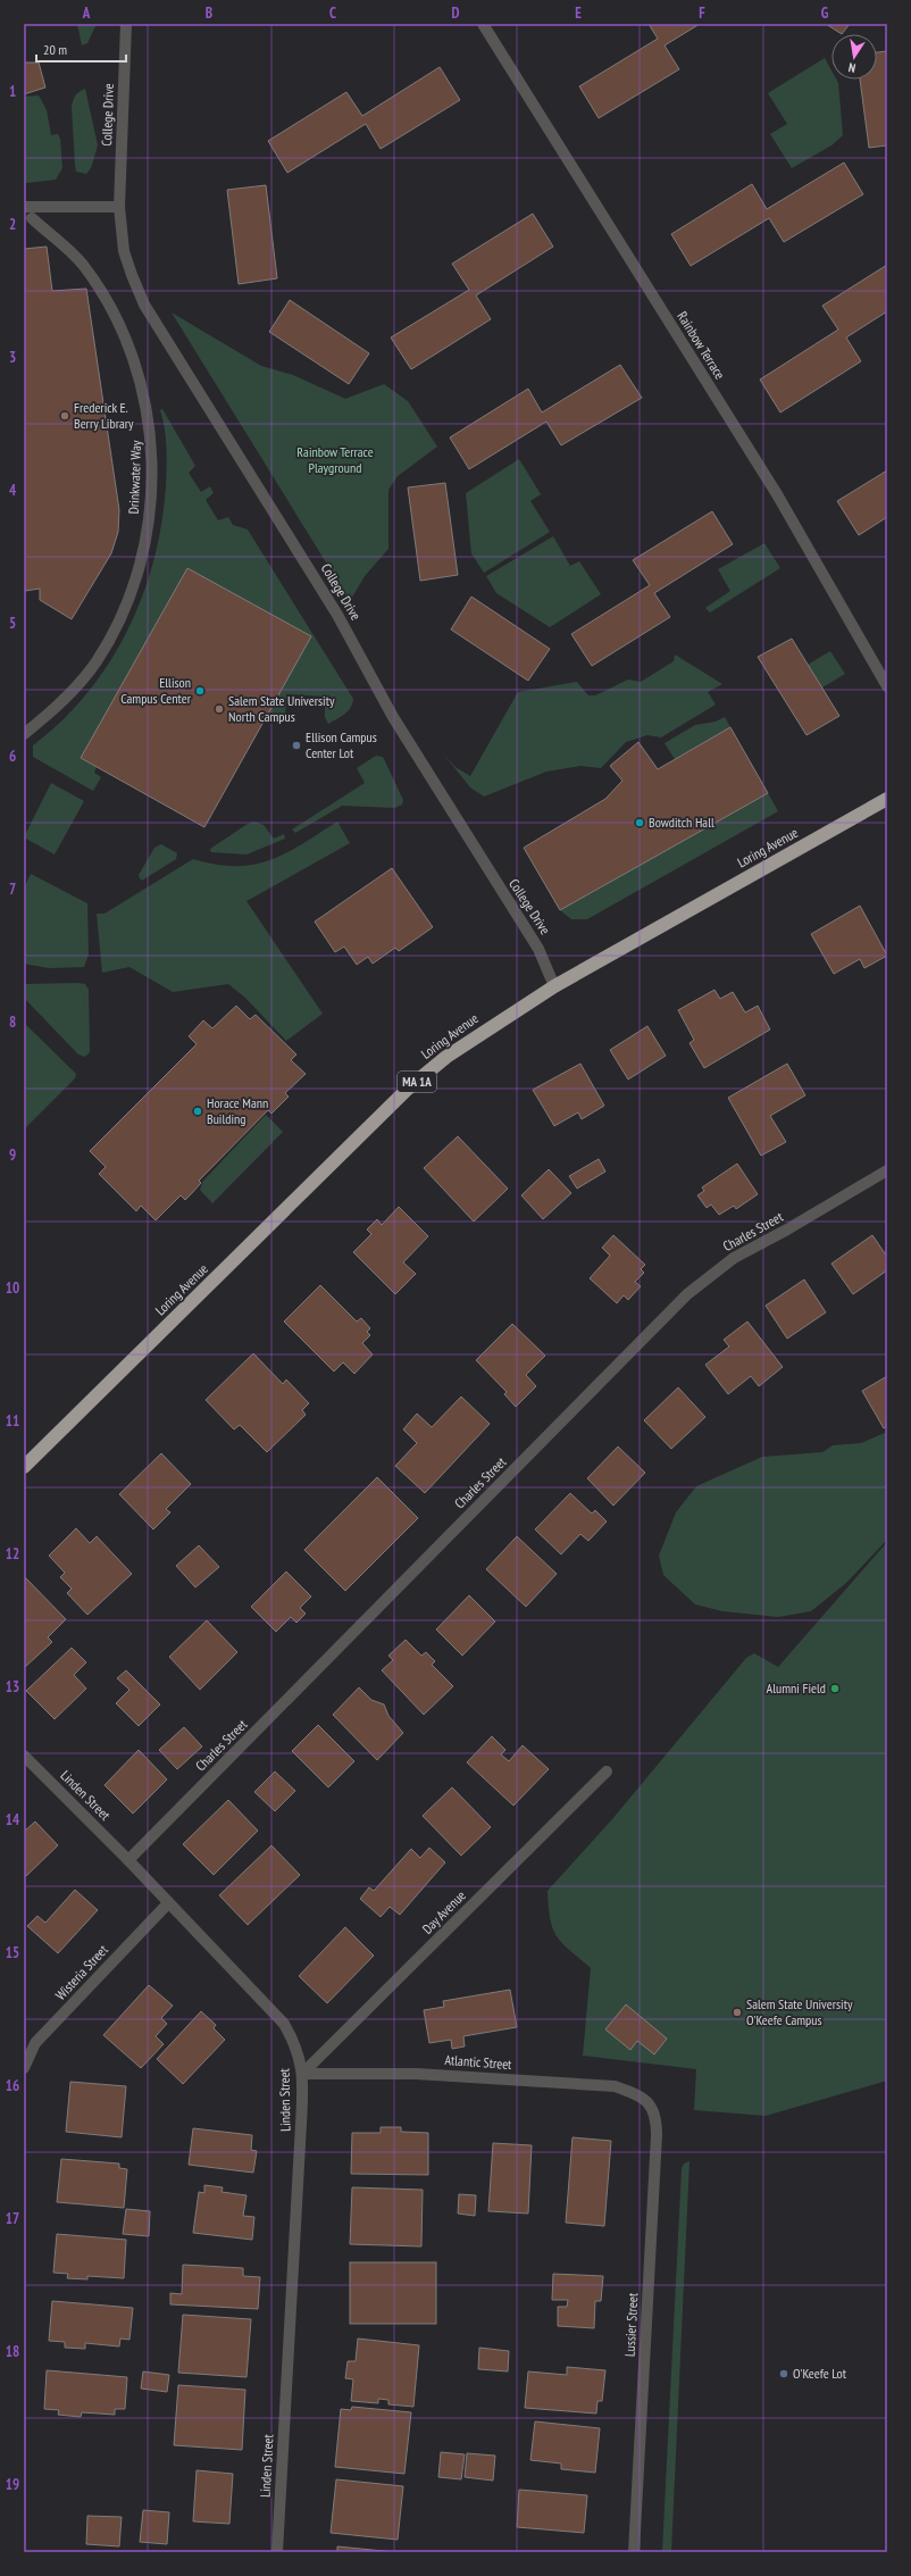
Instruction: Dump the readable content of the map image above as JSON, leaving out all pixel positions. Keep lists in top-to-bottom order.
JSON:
{
  "streets": {
    "highway": ["Loring Avenue", "MA 1A"],
    "street": [
      "College Drive",
      "Rainbow Terrace",
      "Drinkwater Way",
      "Charles Street",
      "Linden Street",
      "Day Avenue",
      "Wisteria Street",
      "Atlantic Street",
      "Lussier Street"
    ]
  },
  "crossings": [
    ["College Drive", "Loring Avenue"],
    ["Charles Street", "Linden Street"],
    ["Linden Street", "Day Avenue"],
    ["Linden Street", "Wisteria Street"],
    ["Linden Street", "Atlantic Street"],
    ["Day Avenue", "Atlantic Street"],
    ["Atlantic Street", "Lussier Street"]
  ],
  "parks": ["Rainbow Terrace Playground"],
  "places": [
    "Frederick E. Berry Library",
    "Ellison Campus Center",
    "Salem State University North Campus",
    "Ellison Campus Center Lot",
    "Bowditch Hall",
    "Horace Mann Building",
    "Alumni Field",
    "Salem State University O'Keefe Campus",
    "O'Keefe Lot"
  ],
  "scale_bar": "20 m",
  "north": "bottom",
  "grid": {
    "columns": [
      "A",
      "B",
      "C",
      "D",
      "E",
      "F",
      "G"
    ],
    "rows": [
      "1",
      "2",
      "3",
      "4",
      "5",
      "6",
      "7",
      "8",
      "9",
      "10",
      "11",
      "12",
      "13",
      "14",
      "15",
      "16",
      "17",
      "18",
      "19"
    ]
  }
}
